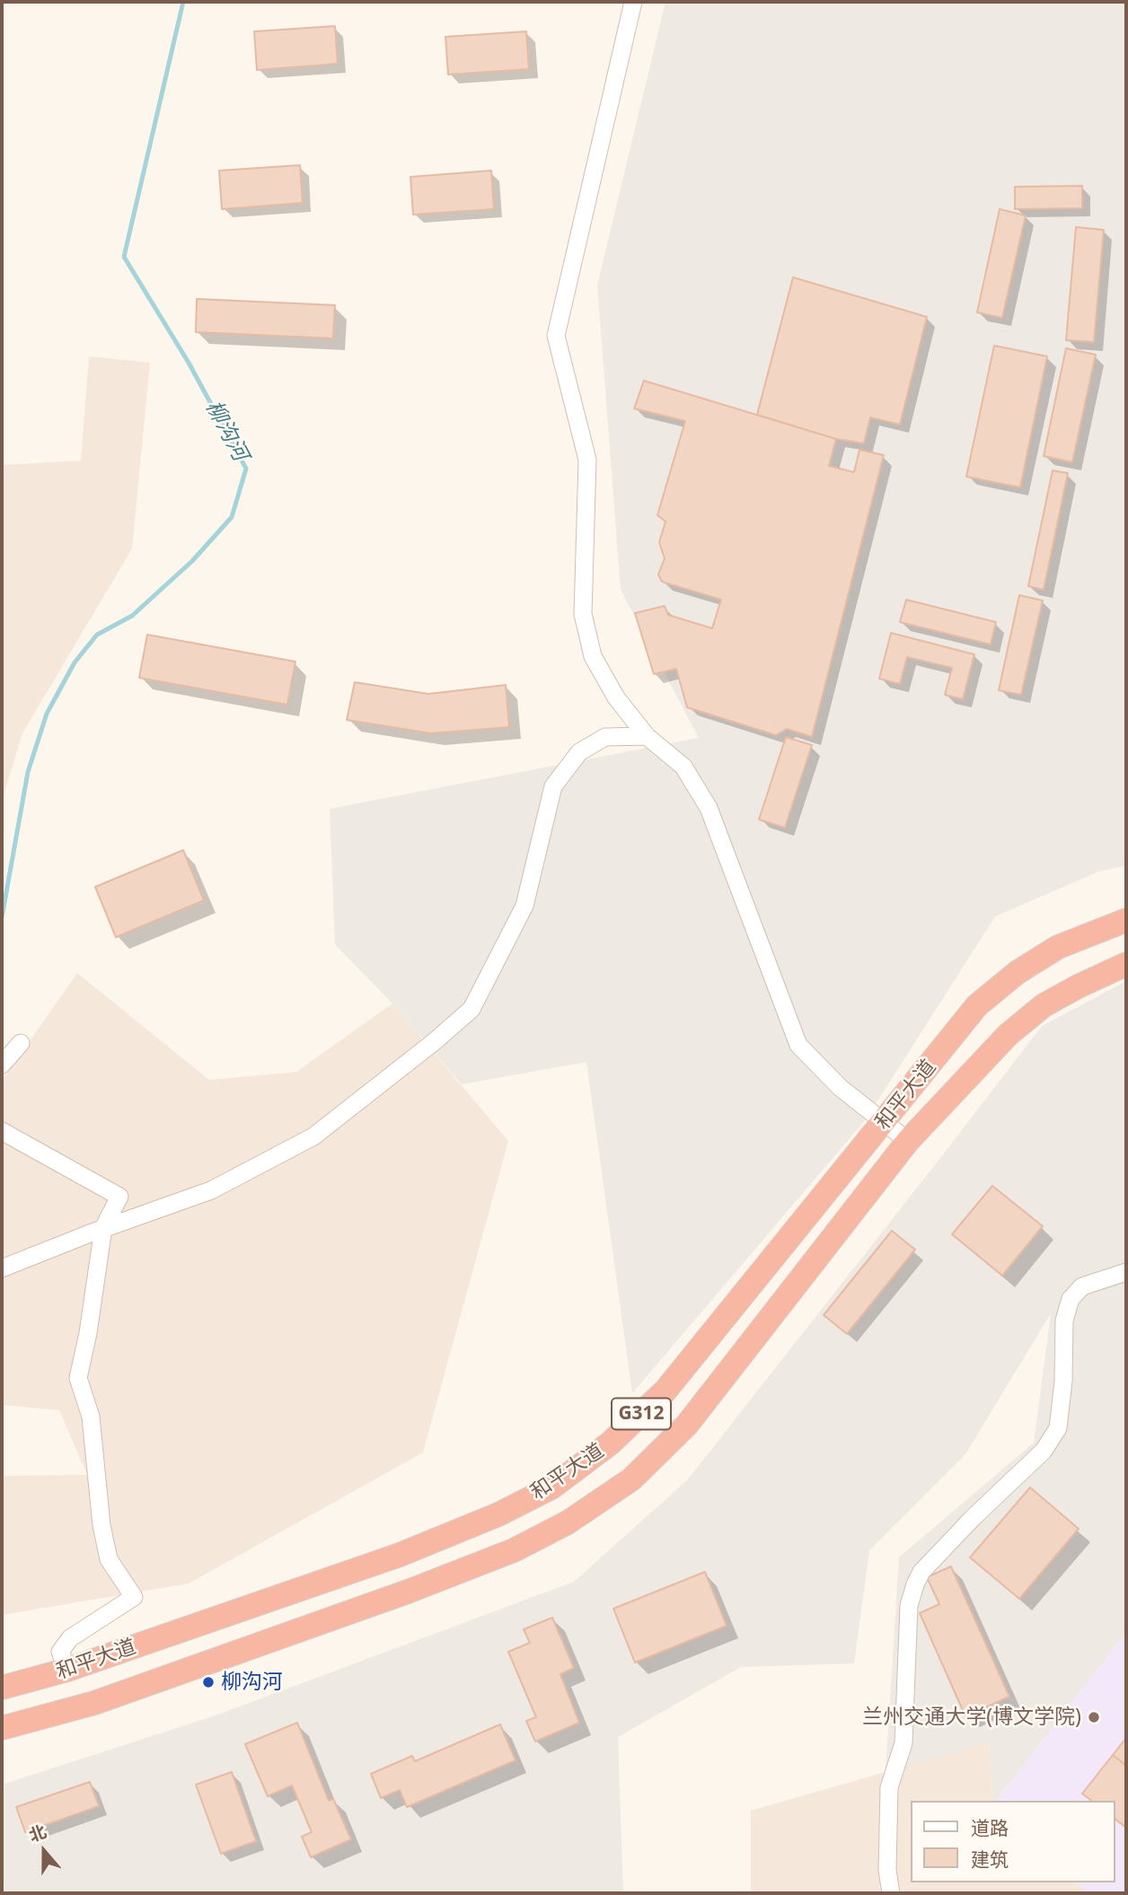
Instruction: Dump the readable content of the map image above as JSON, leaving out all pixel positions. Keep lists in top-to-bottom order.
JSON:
{
  "streets": {
    "highway": ["和平大道", "G312"]
  },
  "water": ["柳沟河"],
  "places": ["柳沟河", "兰州交通大学(博文学院)"],
  "legend": ["道路", "建筑"],
  "north": "top"
}
